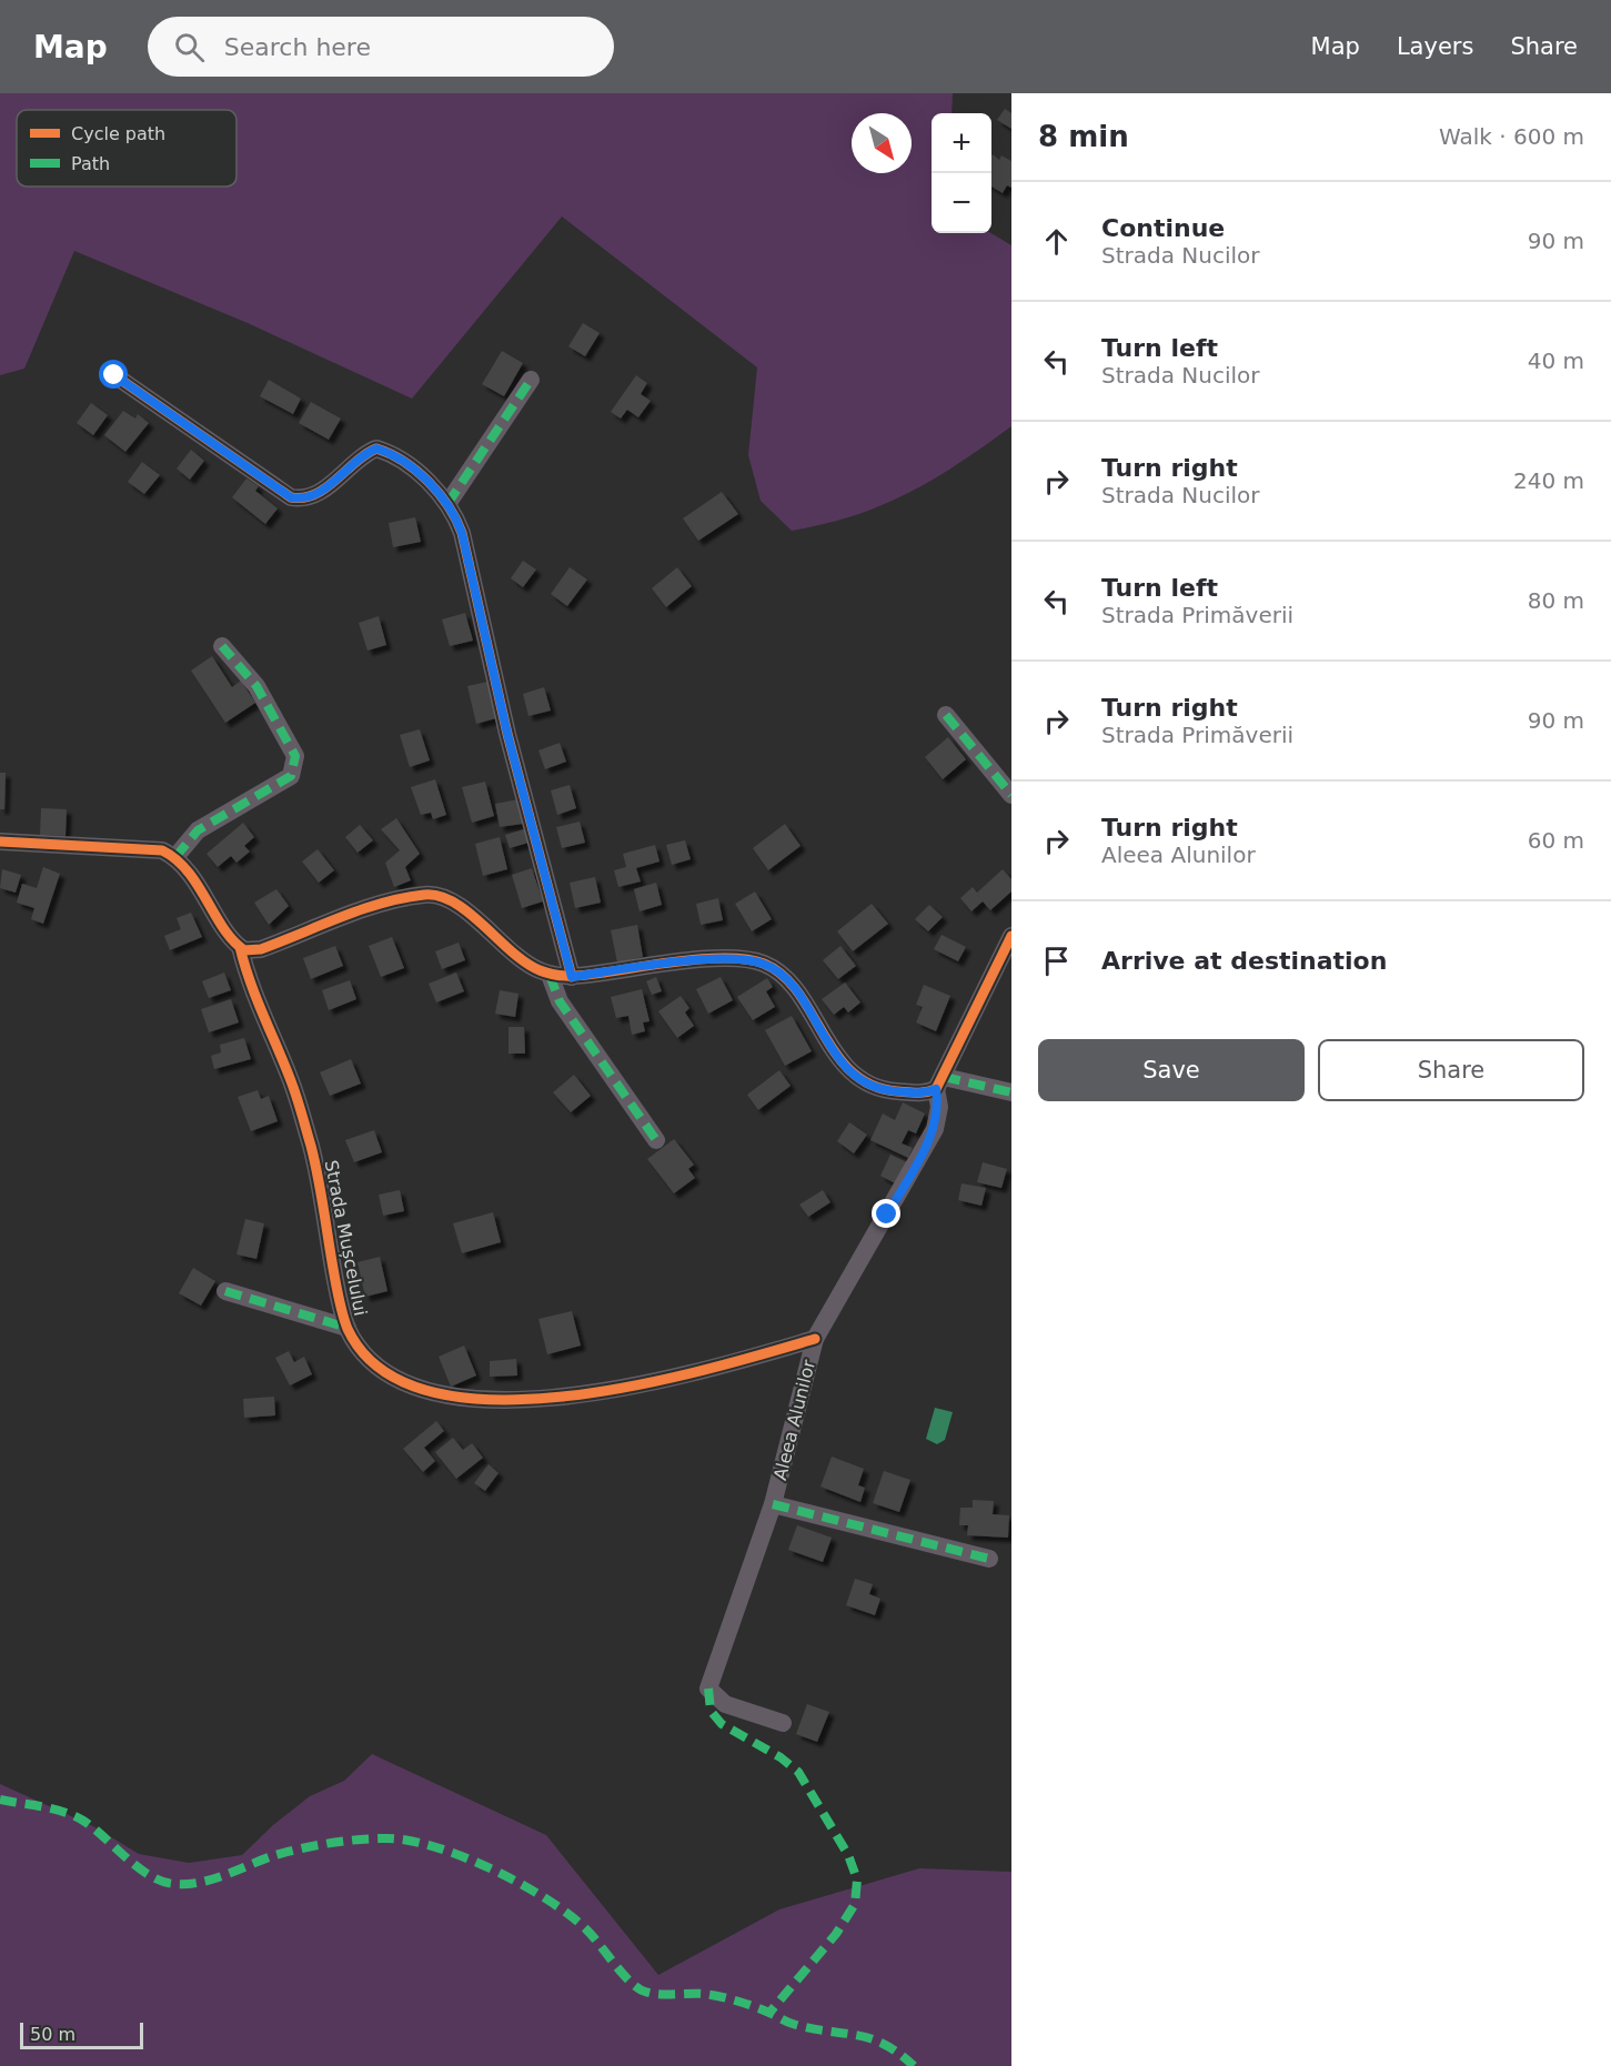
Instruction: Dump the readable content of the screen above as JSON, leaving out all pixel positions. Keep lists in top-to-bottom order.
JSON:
{
  "streets": {
    "street": ["Strada Mușcelului", "Aleea Alunilor"]
  },
  "crossings": [
    ["Strada Mușcelului", "Aleea Alunilor"]
  ],
  "legend": ["Cycle path", "Path"],
  "scale_bar": "50 m",
  "north": "bottom right",
  "page": {
    "header": "Map",
    "search": "Search here",
    "nav": ["Map", "Layers", "Share"],
    "heading": ["8 min", "Walk · 600 m"],
    "map_buttons": ["+", "−"],
    "list": [
      ["Continue", "Strada Nucilor", "90 m"],
      ["Turn left", "Strada Nucilor", "40 m"],
      ["Turn right", "Strada Nucilor", "240 m"],
      ["Turn left", "Strada Primăverii", "80 m"],
      ["Turn right", "Strada Primăverii", "90 m"],
      ["Turn right", "Aleea Alunilor", "60 m"],
      "Arrive at destination"
    ],
    "buttons": ["Save", "Share"],
    "scale": "50 m"
  }
}
